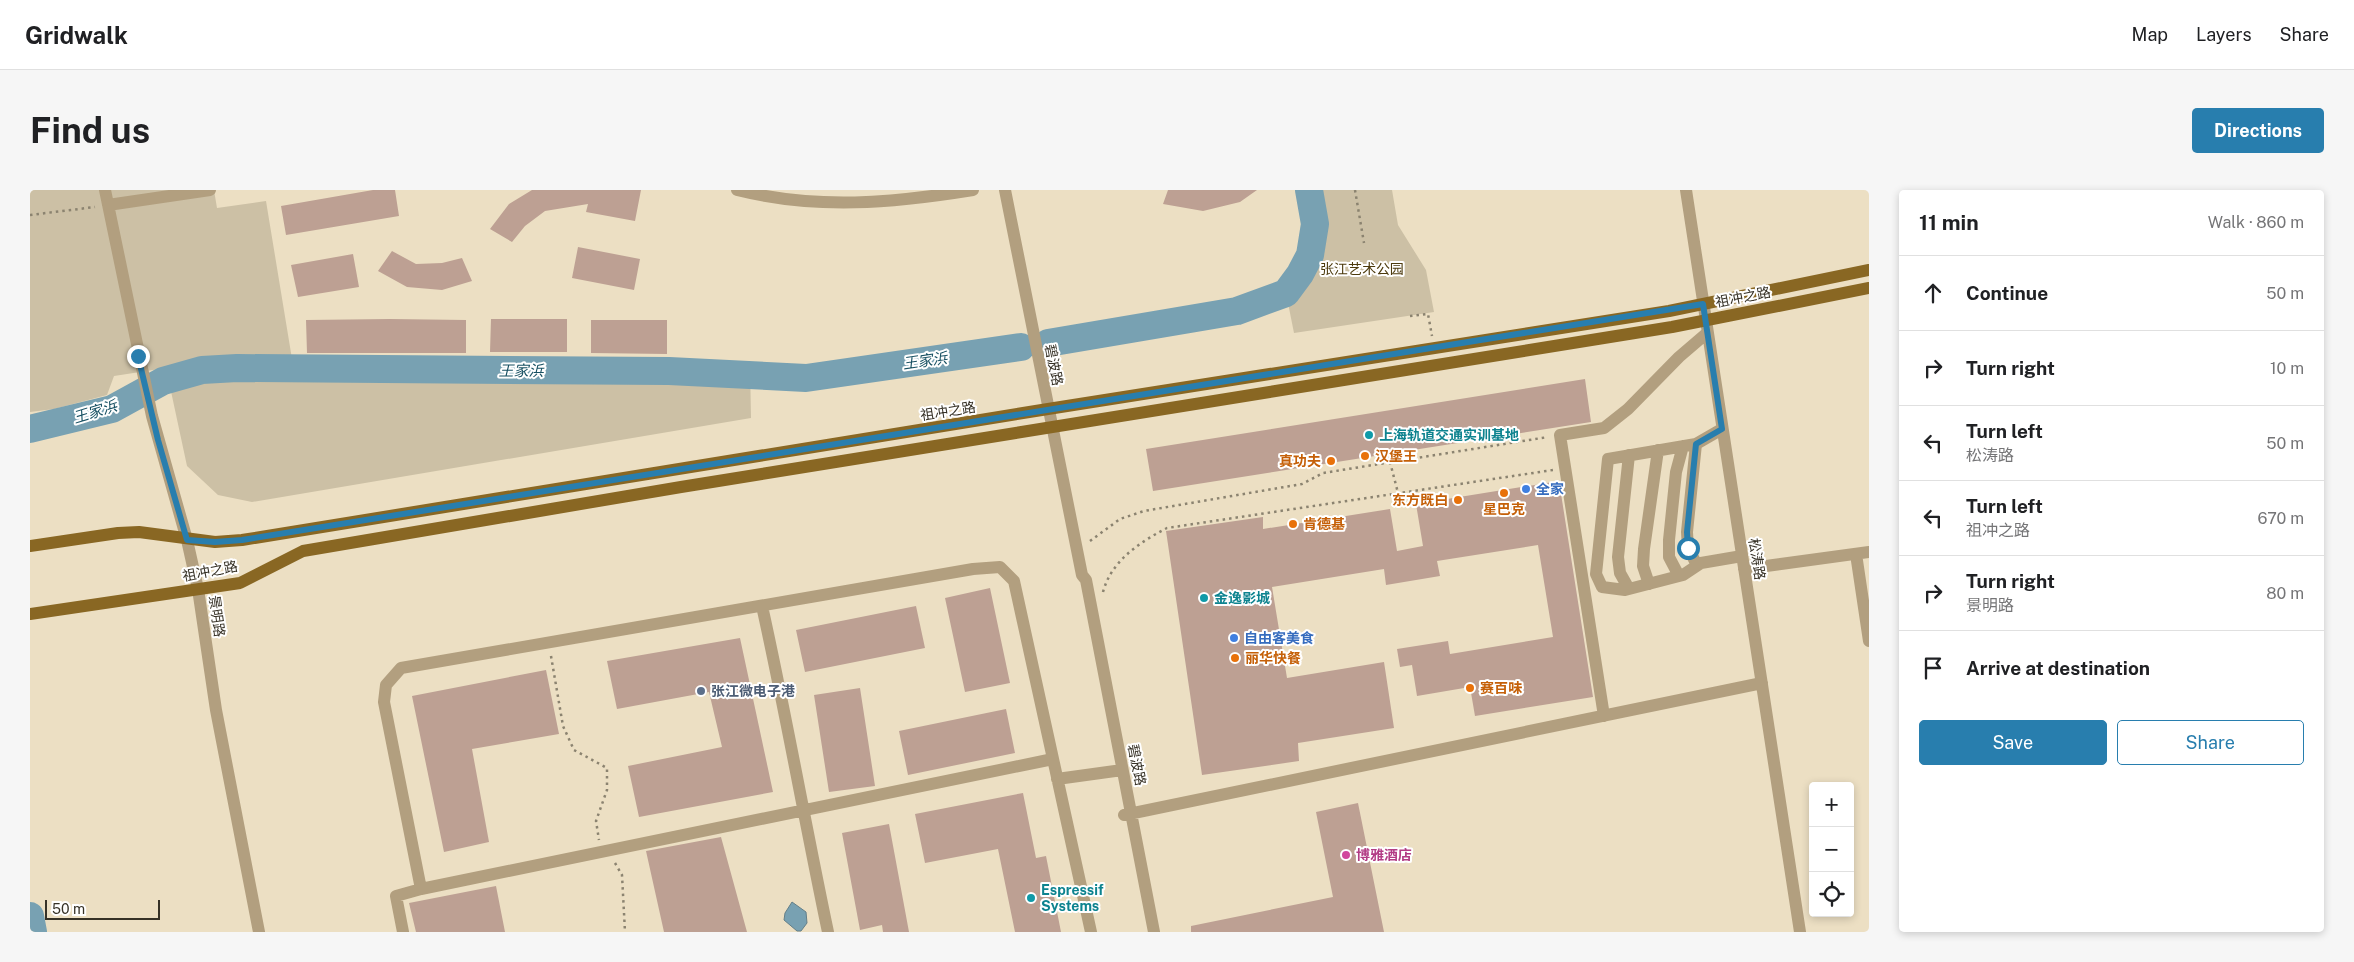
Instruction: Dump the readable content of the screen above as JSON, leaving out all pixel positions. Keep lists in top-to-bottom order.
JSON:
{
  "streets": {
    "main road": ["祖冲之路"],
    "street": ["碧波路", "松涛路", "景明路"]
  },
  "crossings": [
    ["祖冲之路", "碧波路"],
    ["祖冲之路", "松涛路"],
    ["祖冲之路", "景明路"]
  ],
  "water": ["王家浜"],
  "parks": ["张江艺术公园"],
  "places": [
    "上海轨道交通实训基地",
    "汉堡王",
    "真功夫",
    "全家",
    "星巴克",
    "东方既白",
    "肯德基",
    "金逸影城",
    "自由客美食",
    "丽华快餐",
    "赛百味",
    "张江微电子港",
    "博雅酒店",
    "Espressif Systems"
  ],
  "scale_bar": "50 m",
  "page": {
    "header": "Gridwalk",
    "nav": ["Map", "Layers", "Share"],
    "buttons": [
      "Directions",
      ["Save", "Share"]
    ],
    "title": "Find us",
    "heading": ["11 min", "Walk · 860 m"],
    "list": [
      ["Continue", "50 m"],
      ["Turn right", "10 m"],
      ["Turn left", "松涛路", "50 m"],
      ["Turn left", "祖冲之路", "670 m"],
      ["Turn right", "景明路", "80 m"],
      "Arrive at destination"
    ],
    "map_buttons": ["+", "−"],
    "scale": "50 m"
  }
}
